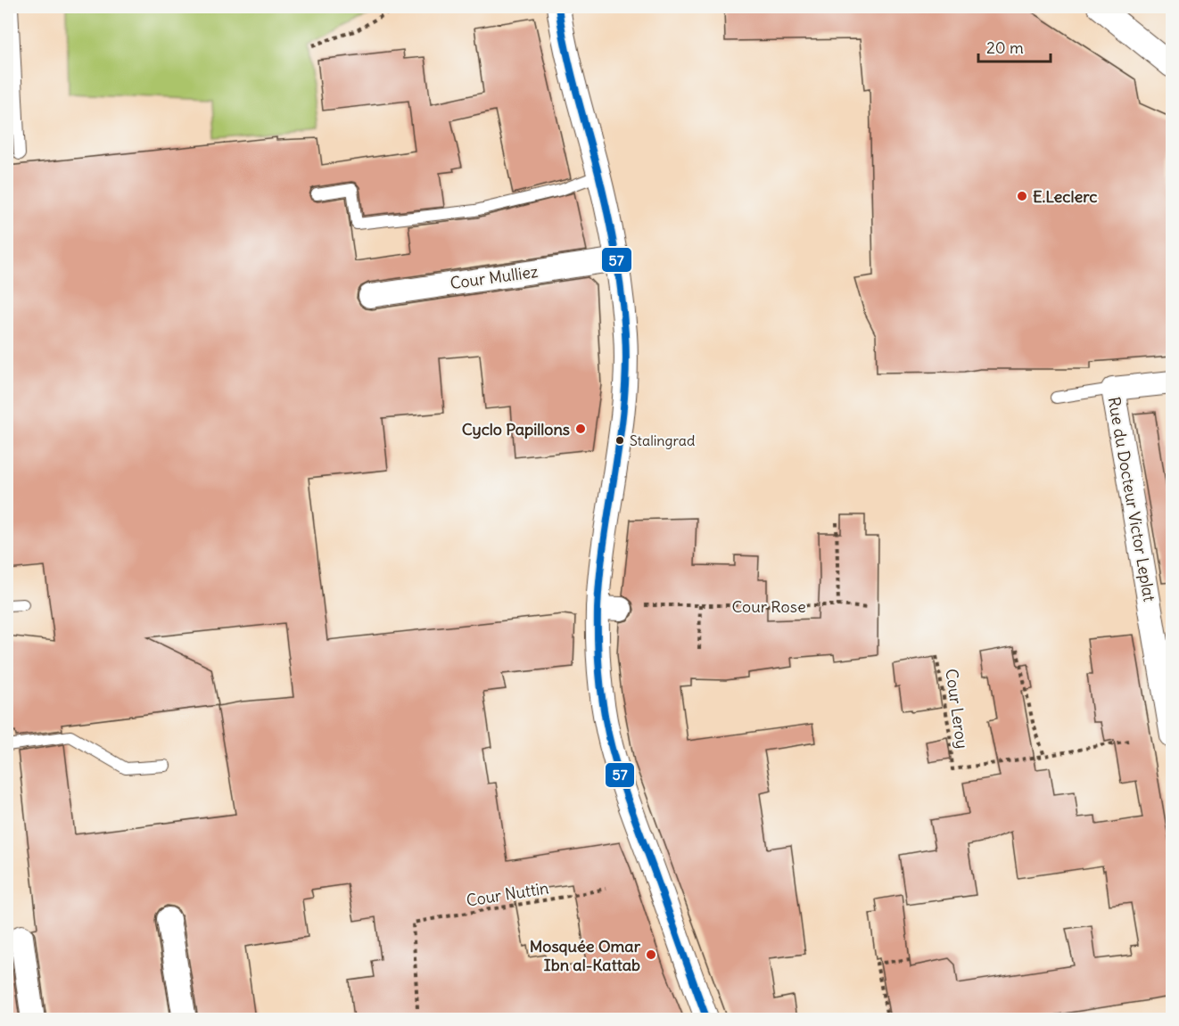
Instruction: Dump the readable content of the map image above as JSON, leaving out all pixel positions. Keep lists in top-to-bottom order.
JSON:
{
  "streets": {
    "street": ["Cour Mulliez", "Rue du Docteur Victor Leplat"],
    "path": ["Cour Rose", "Cour Leroy", "Cour Nuttin"]
  },
  "places": [
    "E.Leclerc",
    "Cyclo Papillons",
    "Stalingrad",
    "Mosquée Omar Ibn al-Kattab"
  ],
  "lines": ["transit line 57"],
  "scale_bar": "20 m"
}
